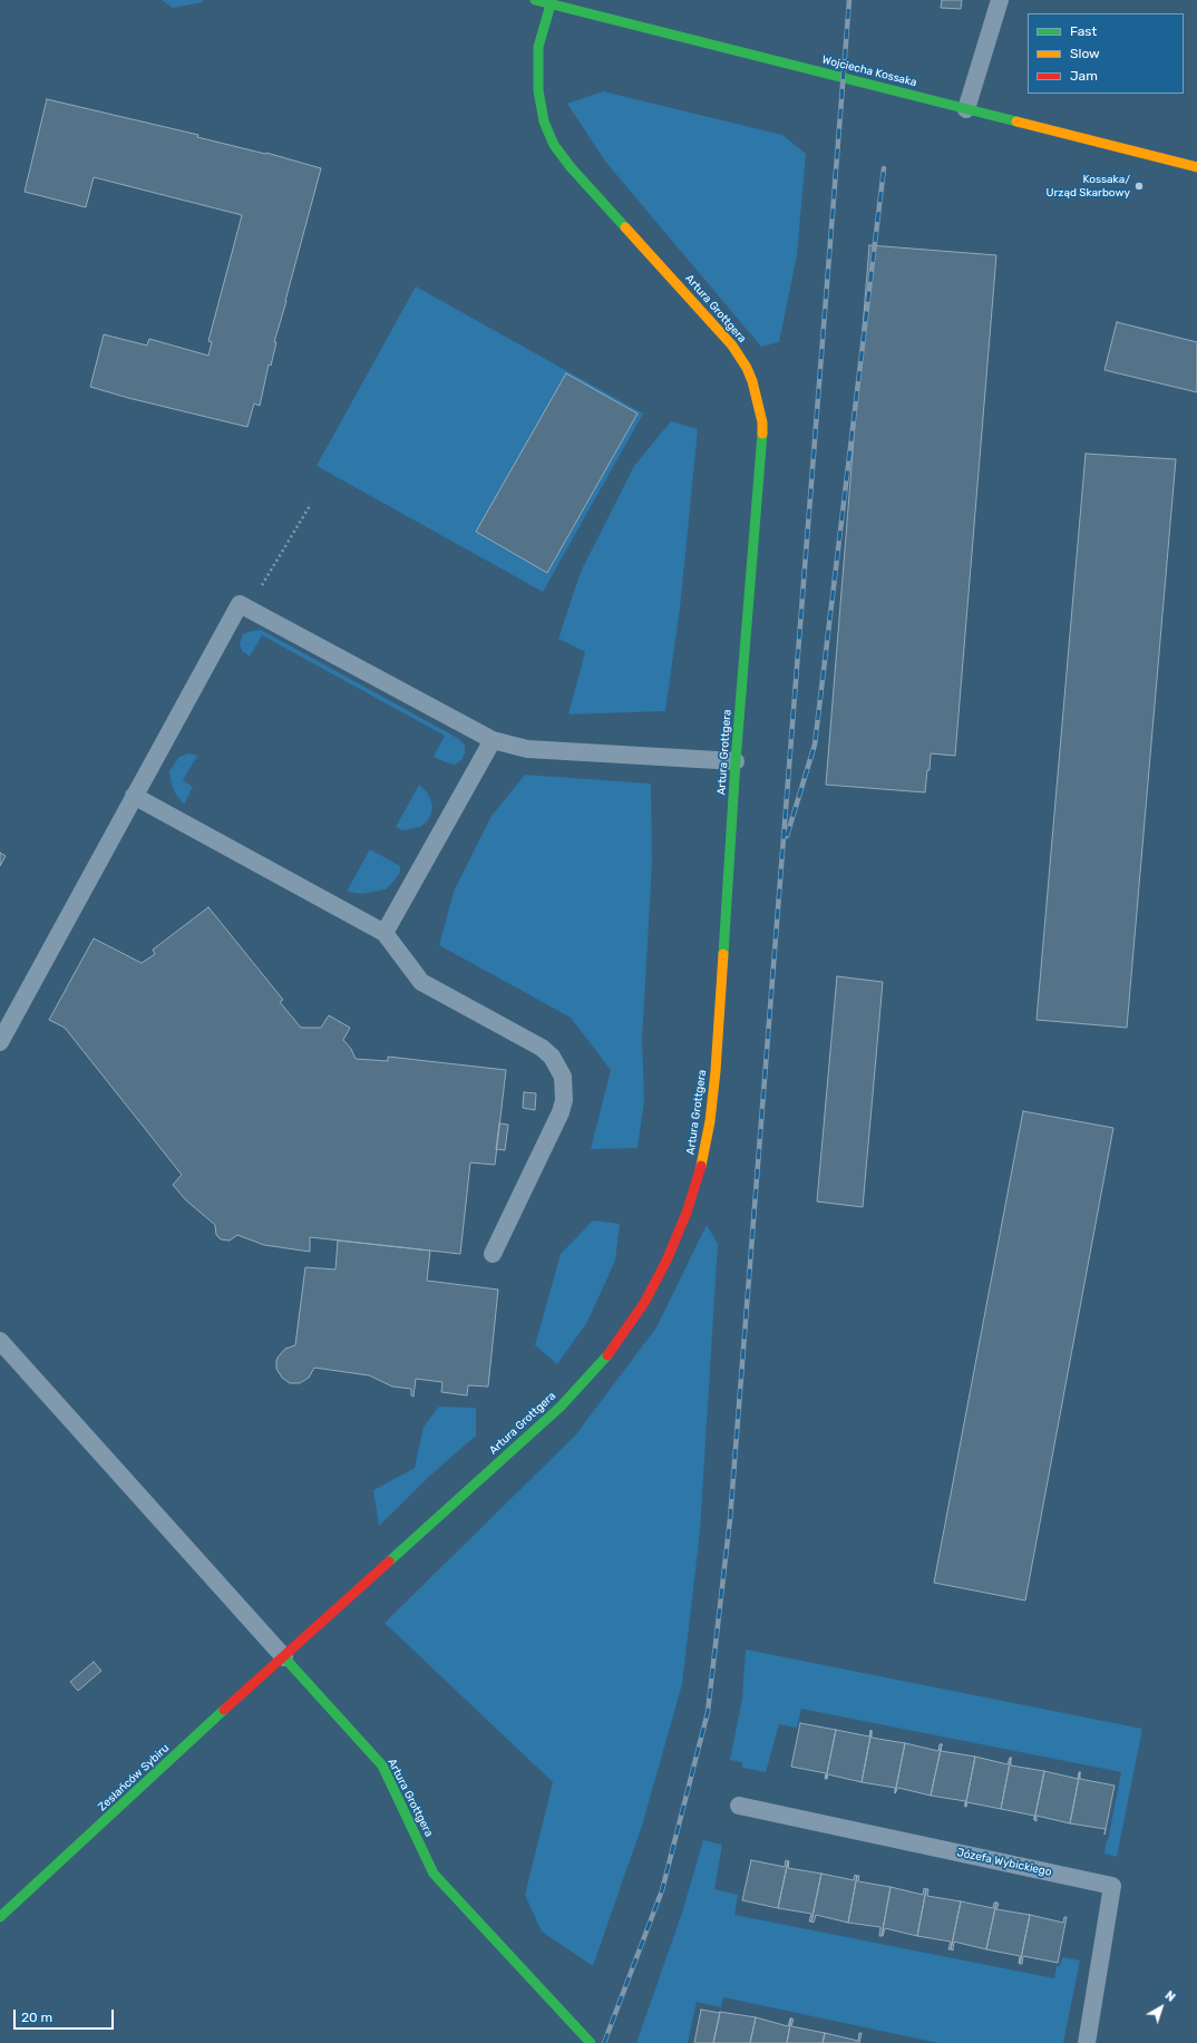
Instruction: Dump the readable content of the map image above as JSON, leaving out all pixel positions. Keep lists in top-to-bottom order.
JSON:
{
  "streets": {
    "street": ["Wojciecha Kossaka", "Artura Grottgera", "Zesłańców Sybiru"],
    "lane": ["Józefa Wybickiego"]
  },
  "crossings": [
    ["Wojciecha Kossaka", "Artura Grottgera"],
    ["Artura Grottgera", "Zesłańców Sybiru"]
  ],
  "places": ["Kossaka/ Urząd Skarbowy"],
  "legend": ["Fast", "Slow", "Jam"],
  "scale_bar": "20 m",
  "north": "top right"
}
